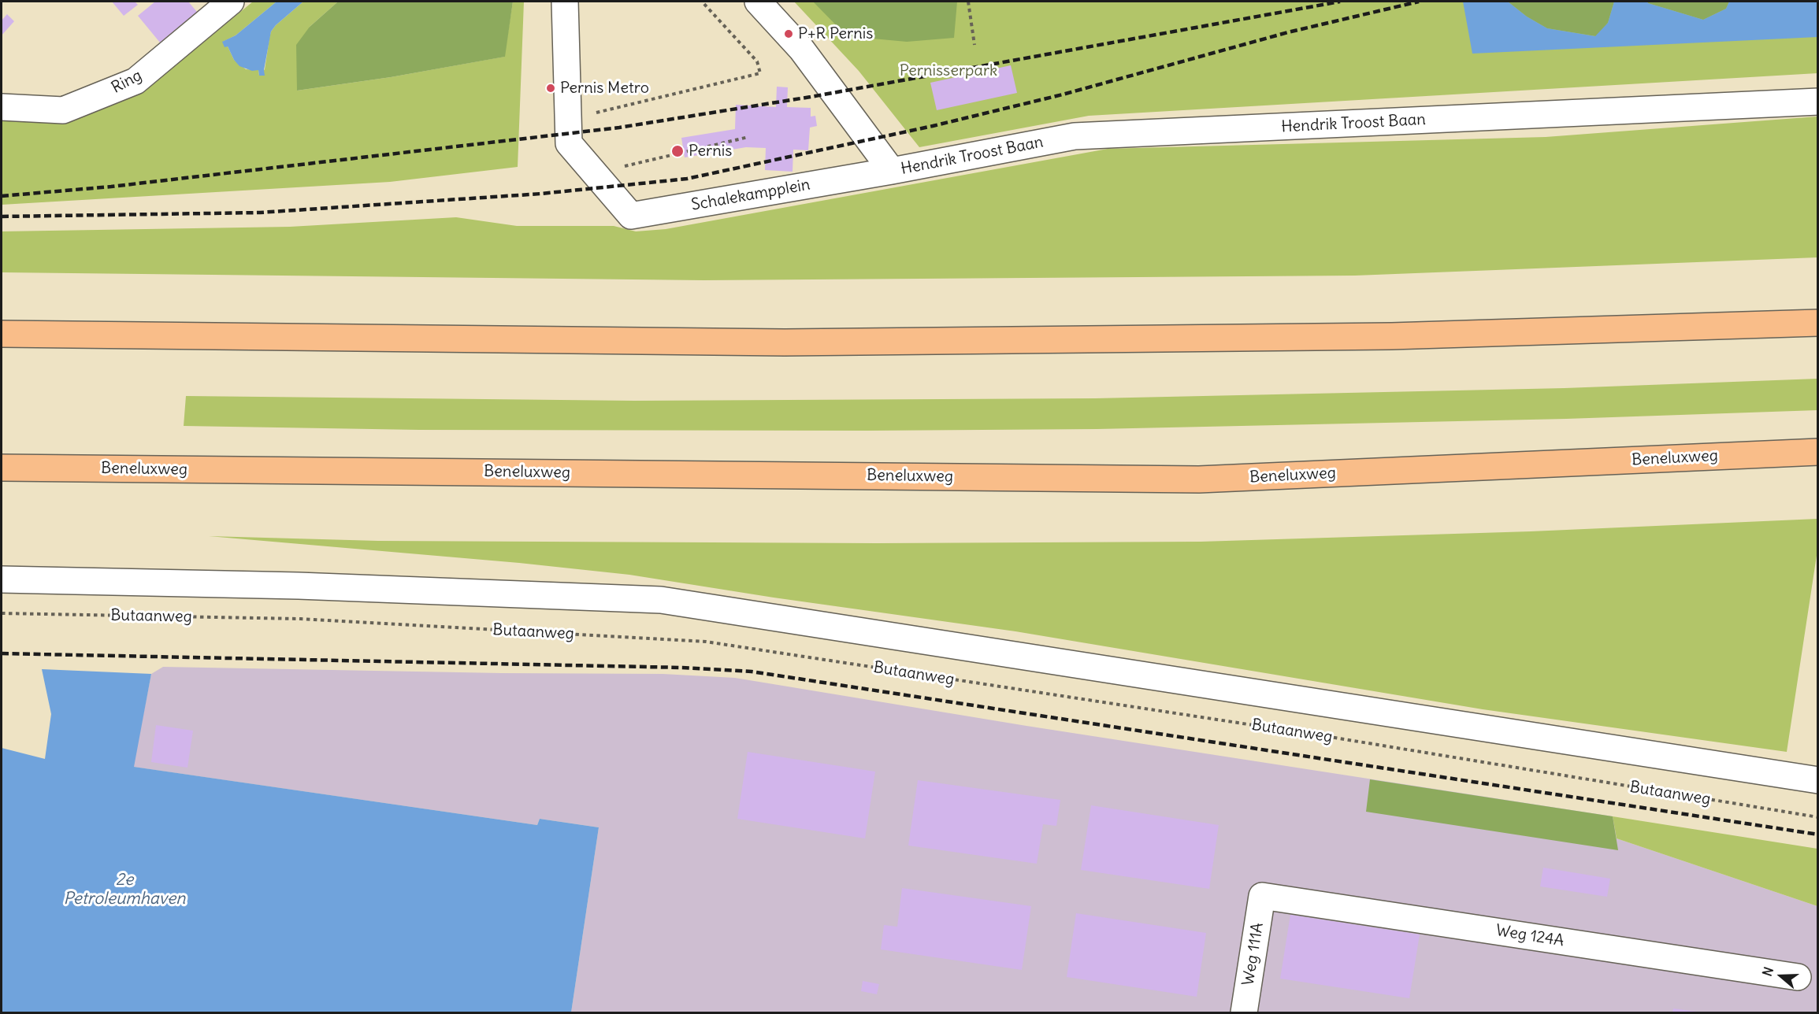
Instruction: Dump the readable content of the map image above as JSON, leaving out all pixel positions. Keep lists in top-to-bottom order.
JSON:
{
  "streets": {
    "highway": ["Beneluxweg"],
    "street": [
      "Ring",
      "Hendrik Troost Baan",
      "Schalekampplein",
      "Weg 124A",
      "Weg 111A"
    ],
    "path": ["Butaanweg"]
  },
  "crossings": [
    ["Hendrik Troost Baan", "Schalekampplein"],
    ["Weg 124A", "Weg 111A"]
  ],
  "water": ["2e Petroleumhaven"],
  "parks": ["Pernisserpark"],
  "places": ["P+R Pernis", "Pernis Metro", "Pernis"],
  "north": "left"
}
